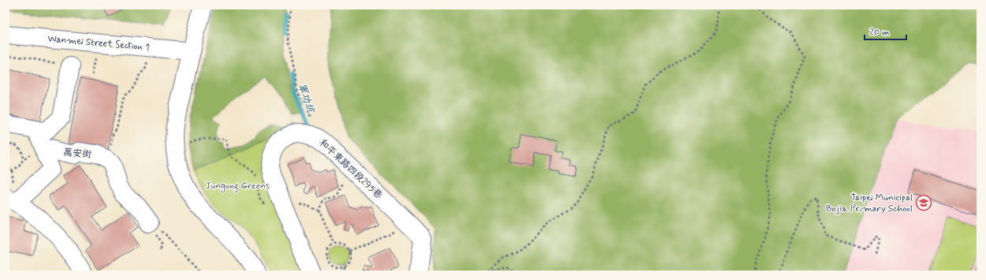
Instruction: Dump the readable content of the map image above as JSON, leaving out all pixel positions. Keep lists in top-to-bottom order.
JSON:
{
  "streets": {
    "street": ["Wanmei Street Section 1", "萬安街", "和平東路四段295巷"]
  },
  "water": ["軍功坑"],
  "parks": ["Jungong Greens"],
  "places": {
    "school or university": ["Taipei Municipal Bojia Primary School"]
  },
  "scale_bar": "20 m"
}
